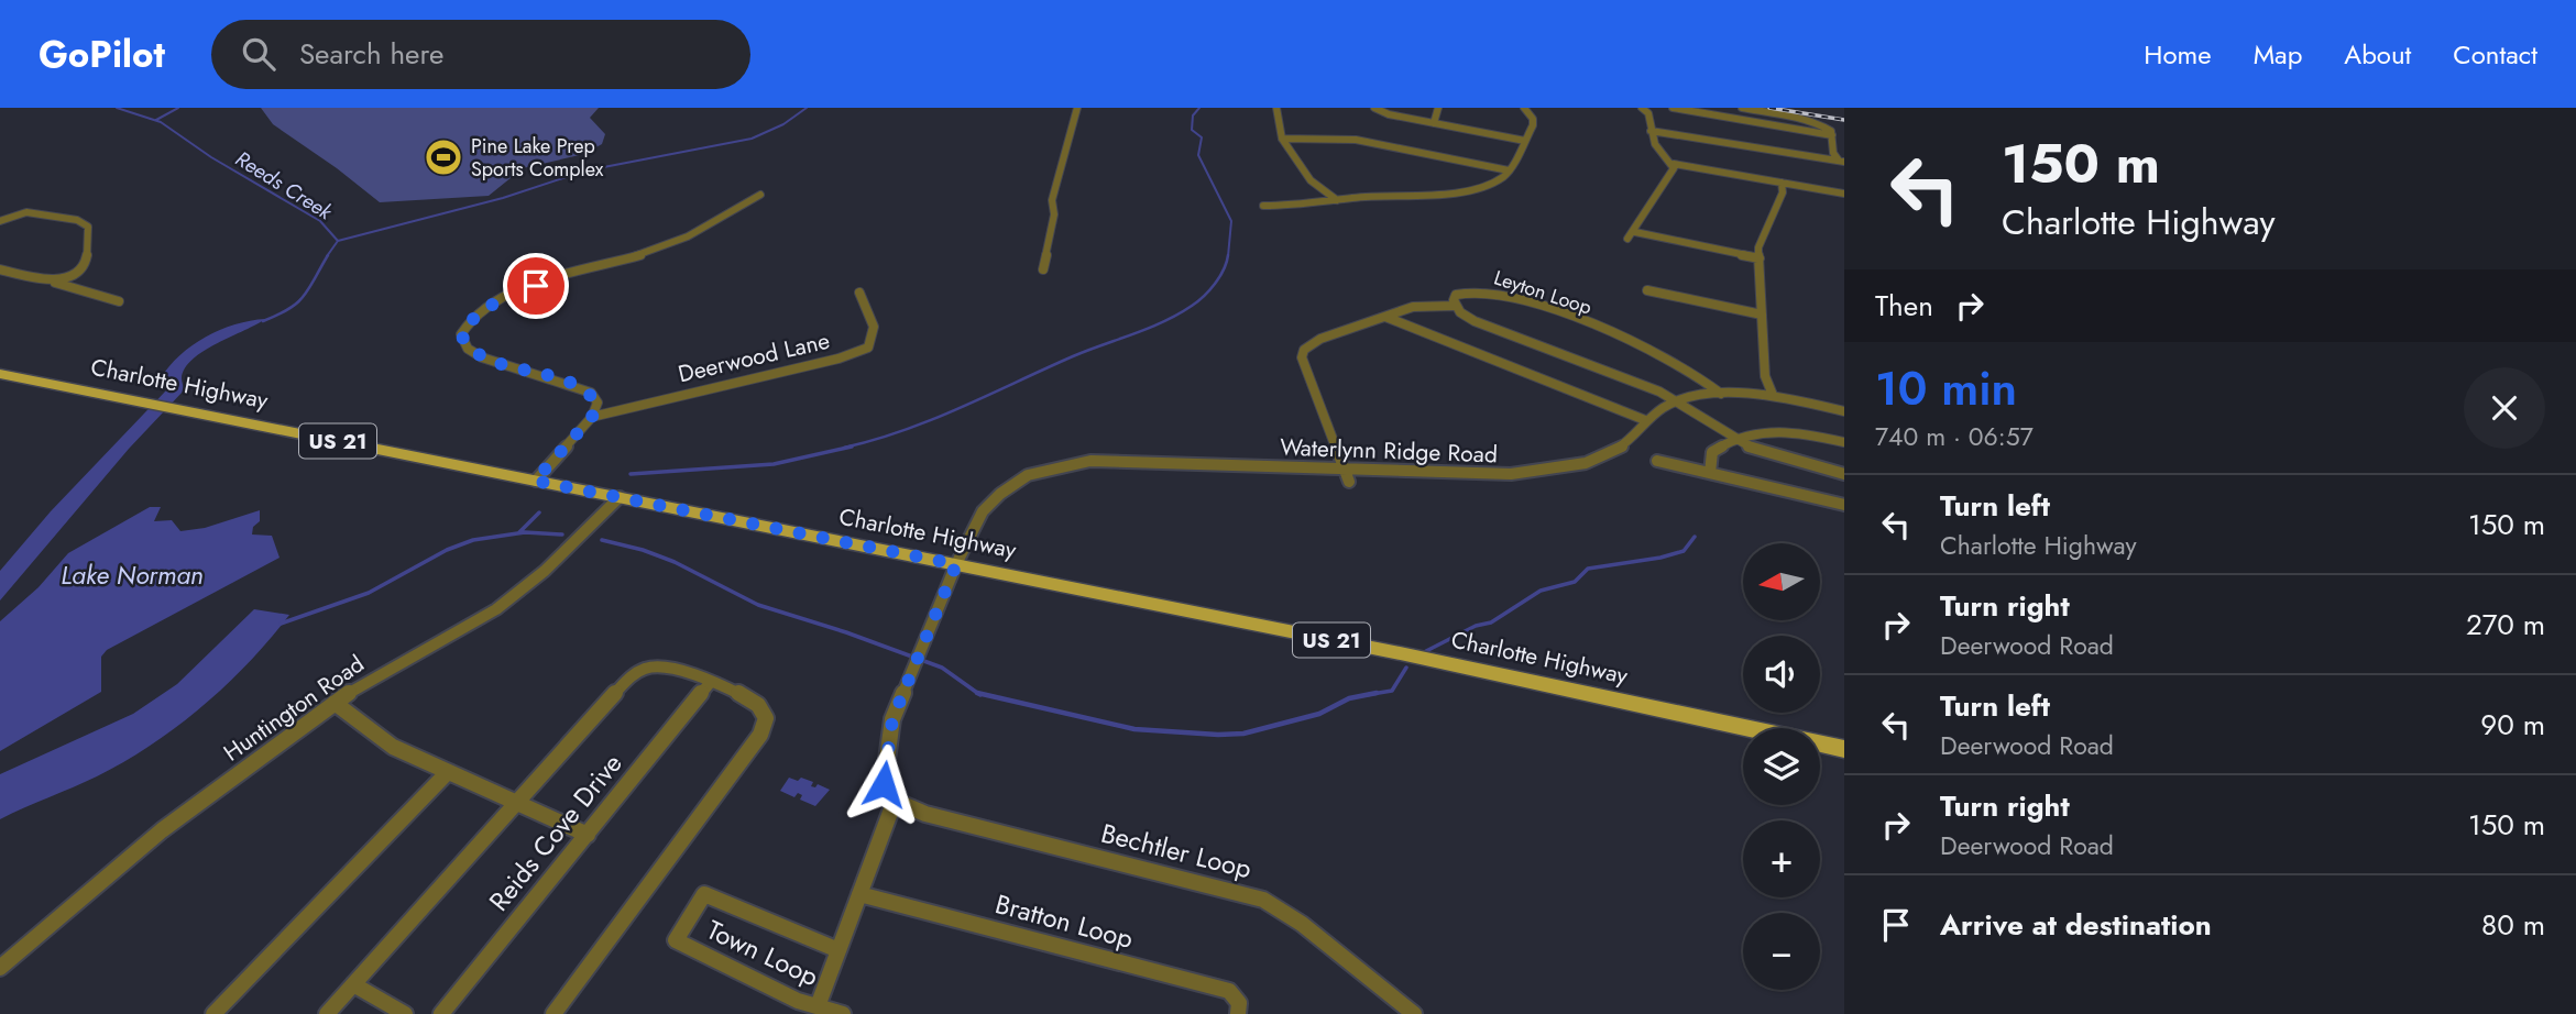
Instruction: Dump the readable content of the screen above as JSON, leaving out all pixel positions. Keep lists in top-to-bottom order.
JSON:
{
  "streets": {
    "main road": ["Charlotte Highway", "US 21"],
    "street": [
      "Leyton Loop",
      "Deerwood Lane",
      "Waterlynn Ridge Road",
      "Huntington Road",
      "Reids Cove Drive",
      "Bechtler Loop",
      "Bratton Loop",
      "Town Loop"
    ]
  },
  "crossings": [
    ["Leyton Loop", "Waterlynn Ridge Road"],
    ["Charlotte Highway", "Waterlynn Ridge Road"],
    ["Charlotte Highway", "Huntington Road"],
    ["Waterlynn Ridge Road", "Bechtler Loop"]
  ],
  "water": ["Reeds Creek", "Lake Norman"],
  "places": {
    "sports": ["Pine Lake Prep Sports Complex"]
  },
  "north": "left",
  "page": {
    "header": "GoPilot",
    "search": "Search here",
    "nav": [
      "Home",
      "Map",
      "About",
      "Contact"
    ],
    "turn": ["150 m", "Charlotte Highway"],
    "then": "Then",
    "heading": ["10 min", "740 m · 06:57"],
    "list": [
      {
        "name": "Turn left",
        "note": "Charlotte Highway",
        "value": "150 m"
      },
      {
        "name": "Turn right",
        "note": "Deerwood Road",
        "value": "270 m"
      },
      {
        "name": "Turn left",
        "note": "Deerwood Road",
        "value": "90 m"
      },
      {
        "name": "Turn right",
        "note": "Deerwood Road",
        "value": "150 m"
      },
      {
        "name": "Arrive at destination",
        "value": "80 m"
      }
    ],
    "map_buttons": ["+", "−"]
  }
}
